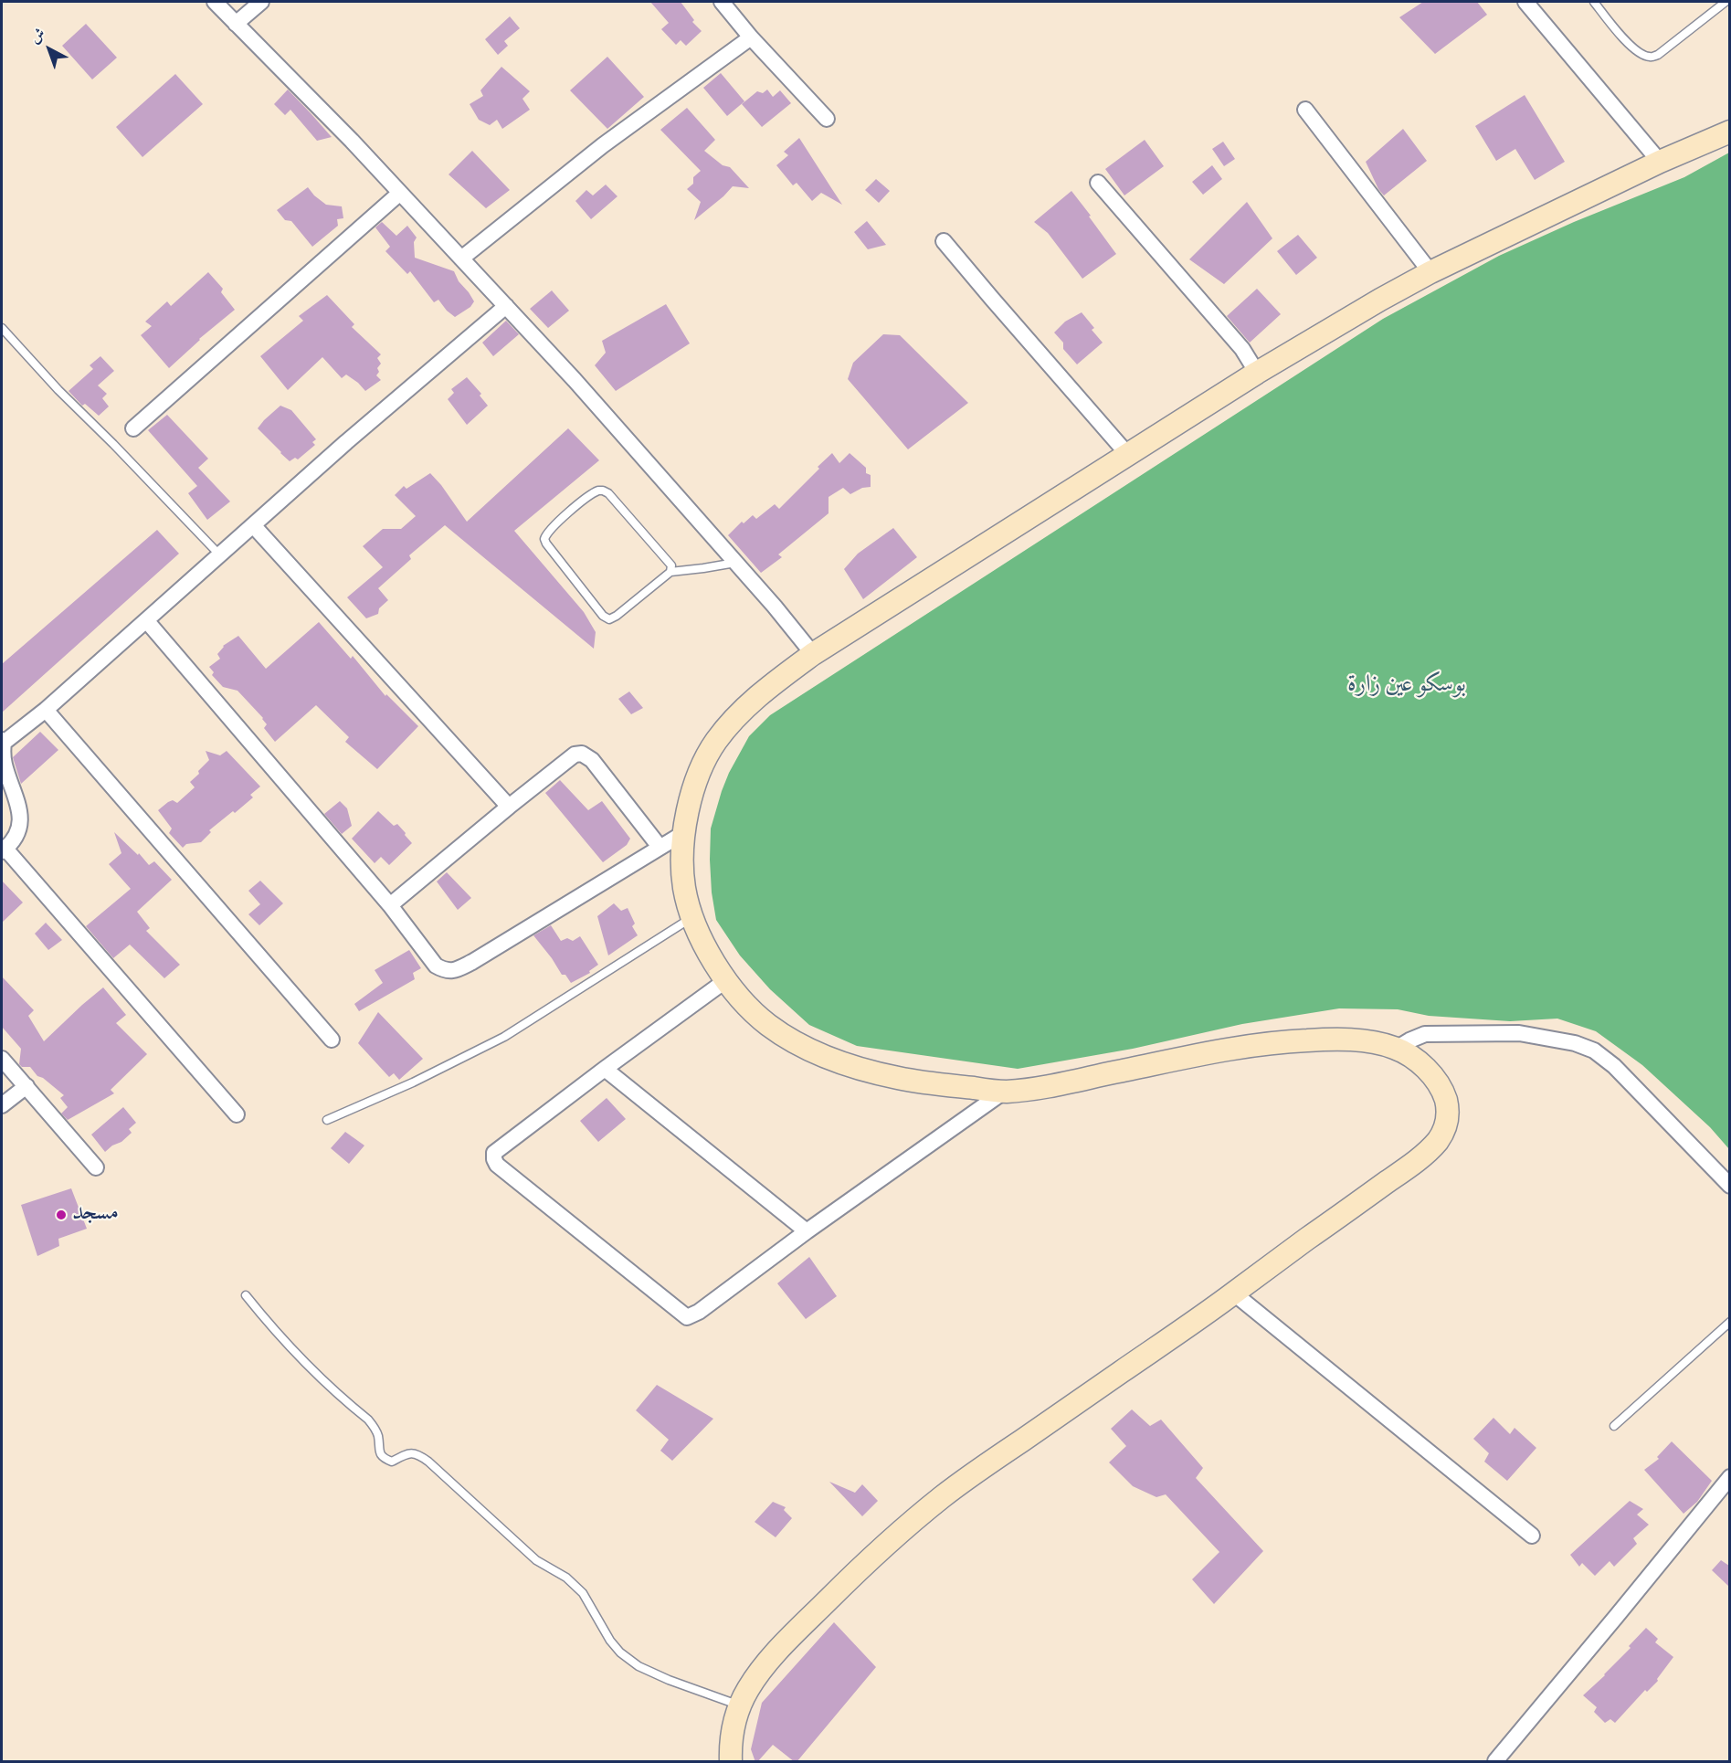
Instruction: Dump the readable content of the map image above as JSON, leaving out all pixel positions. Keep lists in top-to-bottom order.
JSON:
{
  "parks": ["بوسكو عين زارة"],
  "places": ["مسجد"],
  "north": "top left"
}
